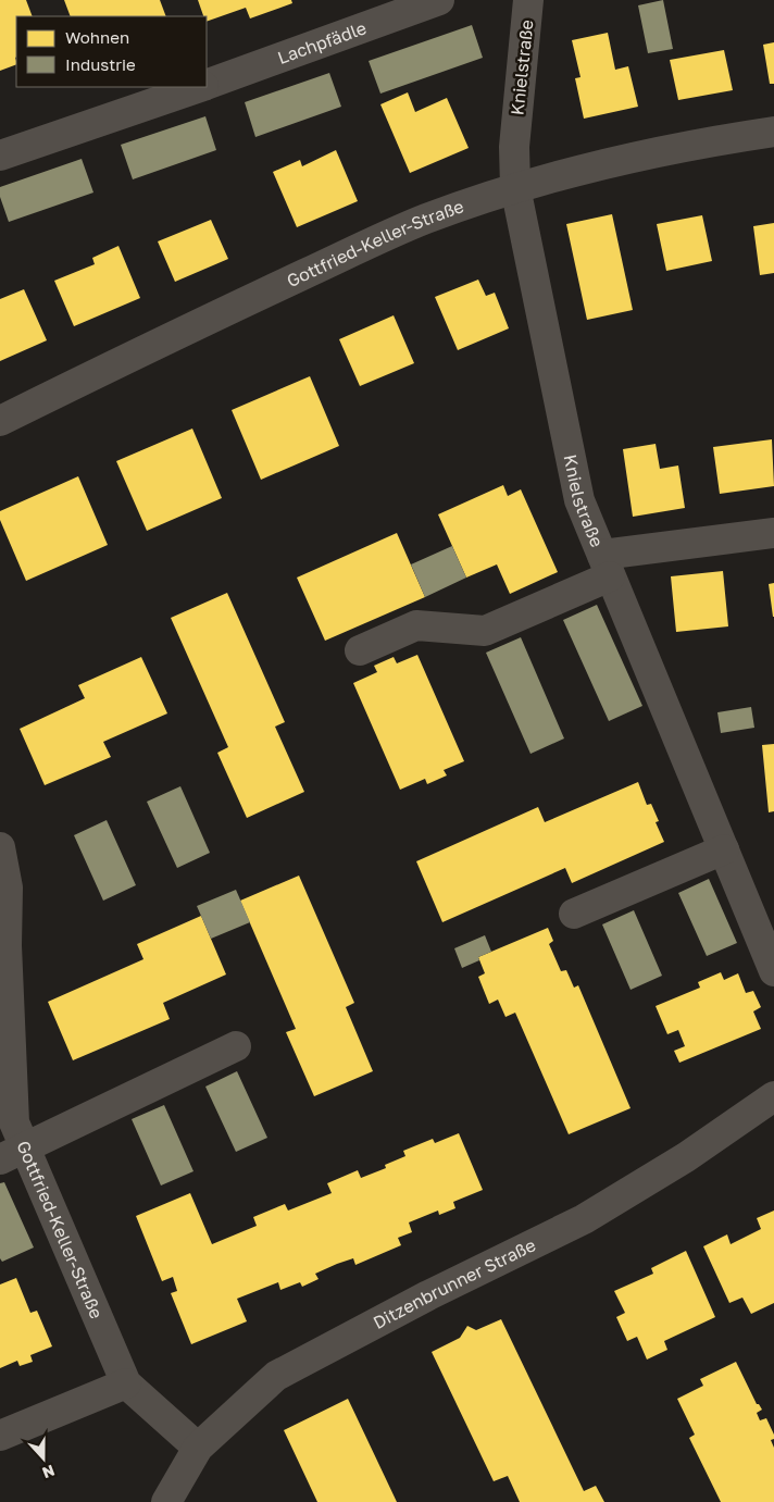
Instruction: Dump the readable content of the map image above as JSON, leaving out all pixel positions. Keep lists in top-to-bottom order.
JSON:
{
  "streets": {
    "street": [
      "Lachpfädle",
      "Knielstraße",
      "Gottfried-Keller-Straße",
      "Ditzenbrunner Straße"
    ]
  },
  "crossings": [
    ["Knielstraße", "Gottfried-Keller-Straße"],
    ["Gottfried-Keller-Straße", "Ditzenbrunner Straße"]
  ],
  "legend": ["Wohnen", "Industrie"],
  "north": "bottom"
}
